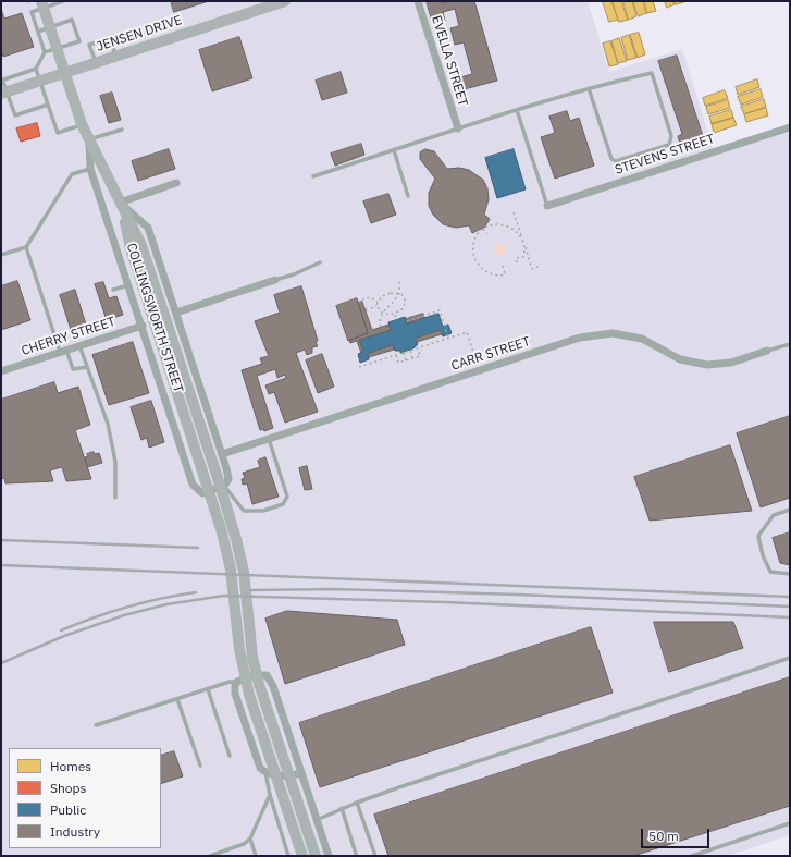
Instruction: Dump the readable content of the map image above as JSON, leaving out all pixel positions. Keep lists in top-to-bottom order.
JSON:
{
  "streets": {
    "main road": ["JENSEN DRIVE", "COLLINGSWORTH STREET"],
    "street": [
      "EVELLA STREET",
      "STEVENS STREET",
      "CHERRY STREET",
      "CARR STREET"
    ]
  },
  "crossings": [
    ["JENSEN DRIVE", "COLLINGSWORTH STREET"],
    ["COLLINGSWORTH STREET", "CHERRY STREET"],
    ["COLLINGSWORTH STREET", "CARR STREET"]
  ],
  "legend": [
    "Homes",
    "Shops",
    "Public",
    "Industry"
  ],
  "scale_bar": "50 m"
}
